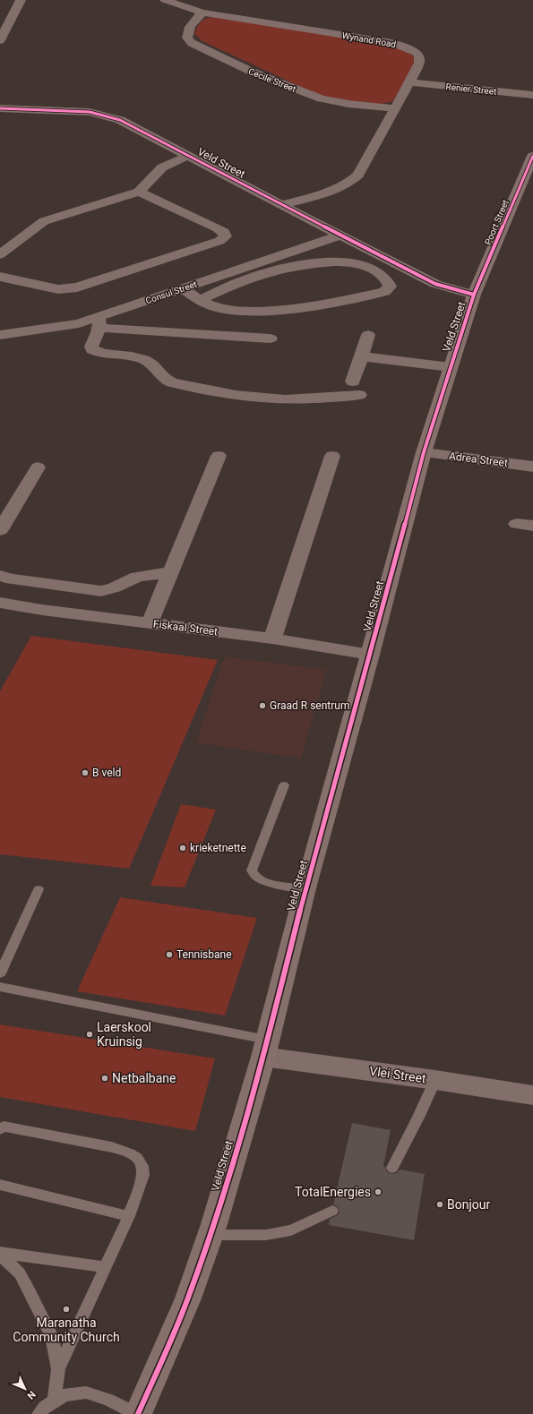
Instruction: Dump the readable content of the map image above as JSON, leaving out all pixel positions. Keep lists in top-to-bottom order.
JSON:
{
  "streets": {
    "street": [
      "Wynand Road",
      "Cecile Street",
      "Renier Street",
      "Veld Street",
      "Poort Street",
      "Consul Street",
      "Adrea Street",
      "Fiskaal Street",
      "Vlei Street"
    ]
  },
  "crossings": [
    ["Wynand Road", "Cecile Street"],
    ["Wynand Road", "Renier Street"],
    ["Wynand Road", "Veld Street"],
    ["Veld Street", "Poort Street"],
    ["Veld Street", "Consul Street"],
    ["Veld Street", "Adrea Street"],
    ["Veld Street", "Fiskaal Street"],
    ["Veld Street", "Vlei Street"]
  ],
  "places": [
    "Graad R sentrum",
    "B veld",
    "krieketnette",
    "Tennisbane",
    "Laerskool Kruinsig",
    "Netbalbane",
    "TotalEnergies",
    "Bonjour",
    "Maranatha Community Church"
  ],
  "north": "bottom right"
}
